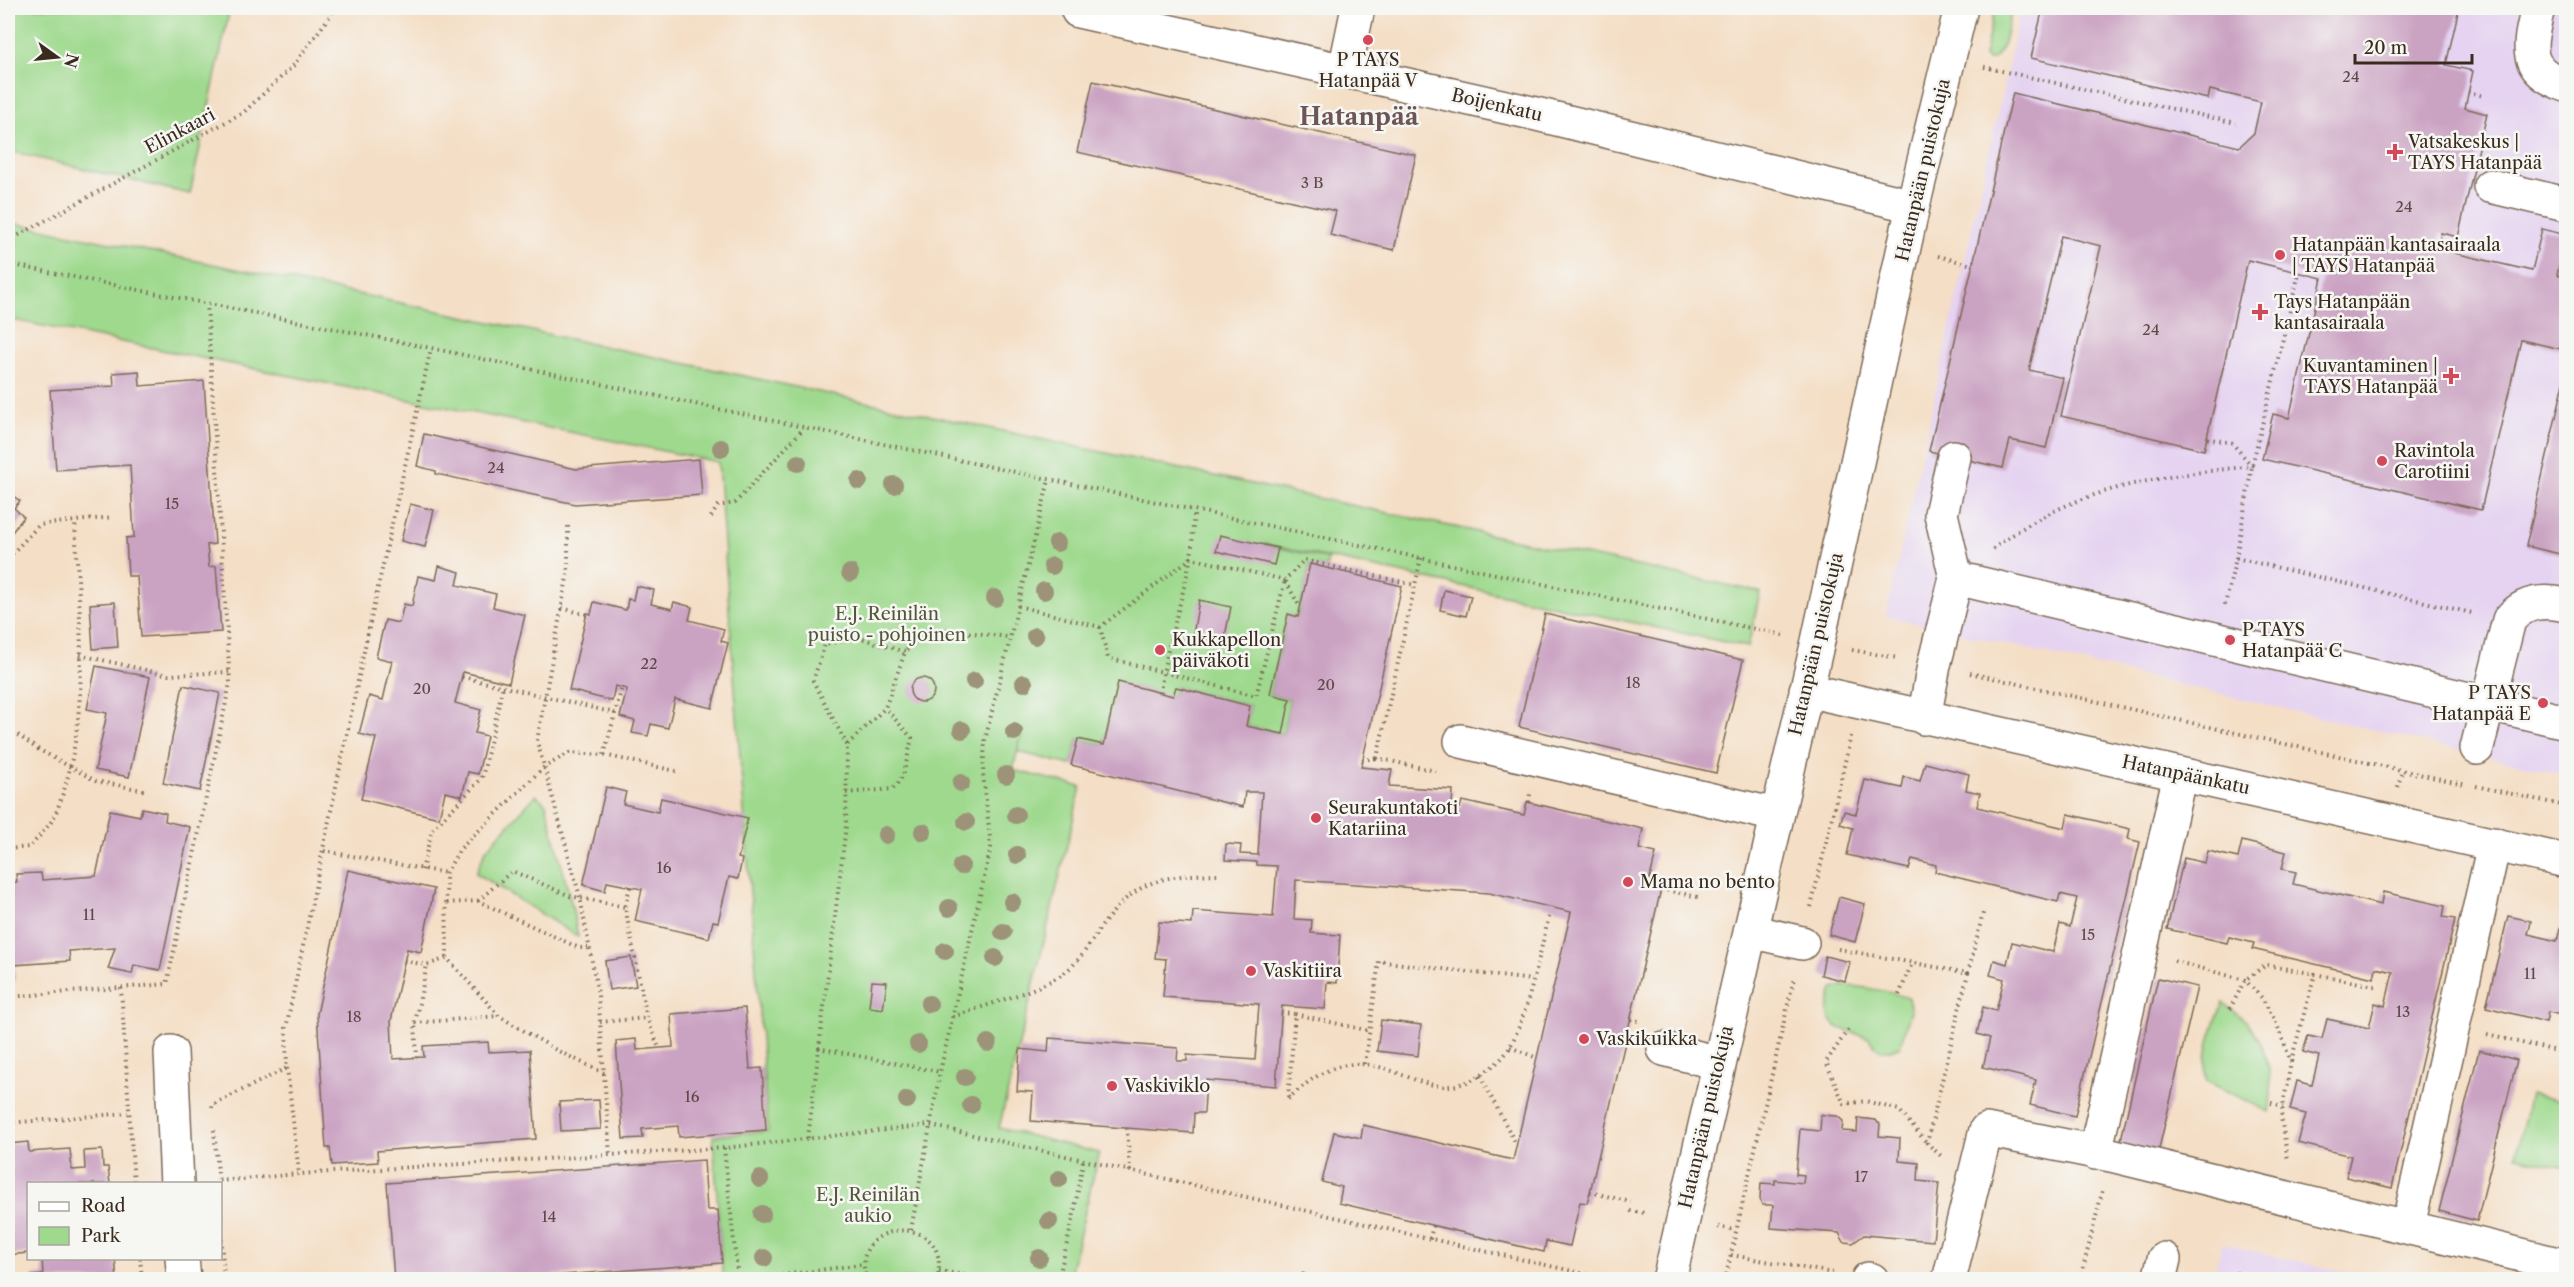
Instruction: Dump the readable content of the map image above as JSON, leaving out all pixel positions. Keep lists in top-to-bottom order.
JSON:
{
  "streets": {
    "street": ["Boijenkatu", "Hatanpään puistokuja", "Hatanpäänkatu"],
    "path": ["Elinkaari"]
  },
  "crossings": [
    ["Boijenkatu", "Hatanpään puistokuja"],
    ["Hatanpään puistokuja", "Hatanpäänkatu"]
  ],
  "districts": ["Hatanpää"],
  "parks": ["E.J. Reinilän puisto - pohjoinen", "E.J. Reinilän aukio"],
  "places": {
    "other": [
      "P TAYS Hatanpää V",
      "Hatanpään kantasairaala | TAYS Hatanpää",
      "Ravintola Carotiini",
      "P TAYS Hatanpää C",
      "Kukkapellon päiväkoti",
      "P TAYS Hatanpää E",
      "Seurakuntakoti Katariina",
      "Mama no bento",
      "Vaskitiira",
      "Vaskikuikka",
      "Vaskiviklo"
    ],
    "health": ["Vatsakeskus | TAYS Hatanpää", "Tays Hatanpään kantasairaala", "Kuvantaminen | TAYS Hatanpää"]
  },
  "house_numbers": [
    "24",
    "3 B",
    "24",
    "24",
    "24",
    "15",
    "22",
    "18",
    "20",
    "20",
    "16",
    "11",
    "15",
    "11",
    "13",
    "18",
    "16",
    "17",
    "14"
  ],
  "legend": ["Road", "Park"],
  "scale_bar": "20 m",
  "north": "right"
}
